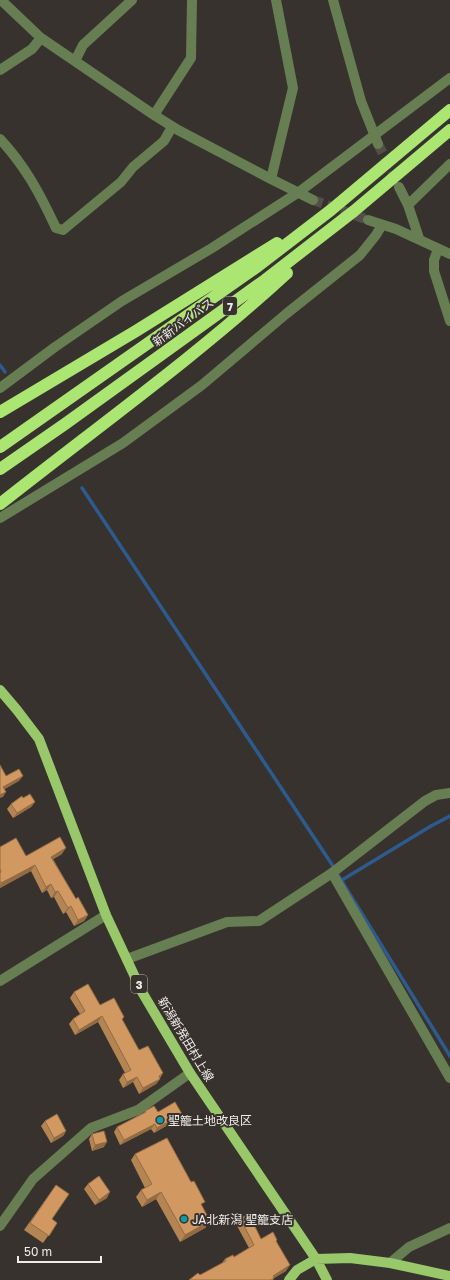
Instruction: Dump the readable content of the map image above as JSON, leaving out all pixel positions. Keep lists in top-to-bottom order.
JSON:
{
  "streets": {
    "highway": ["7", "新新バイパス"],
    "main road": ["3", "新潟新発田村上線"]
  },
  "places": ["聖籠土地改良区", "JA北新潟 聖籠支店"],
  "scale_bar": "50 m"
}
